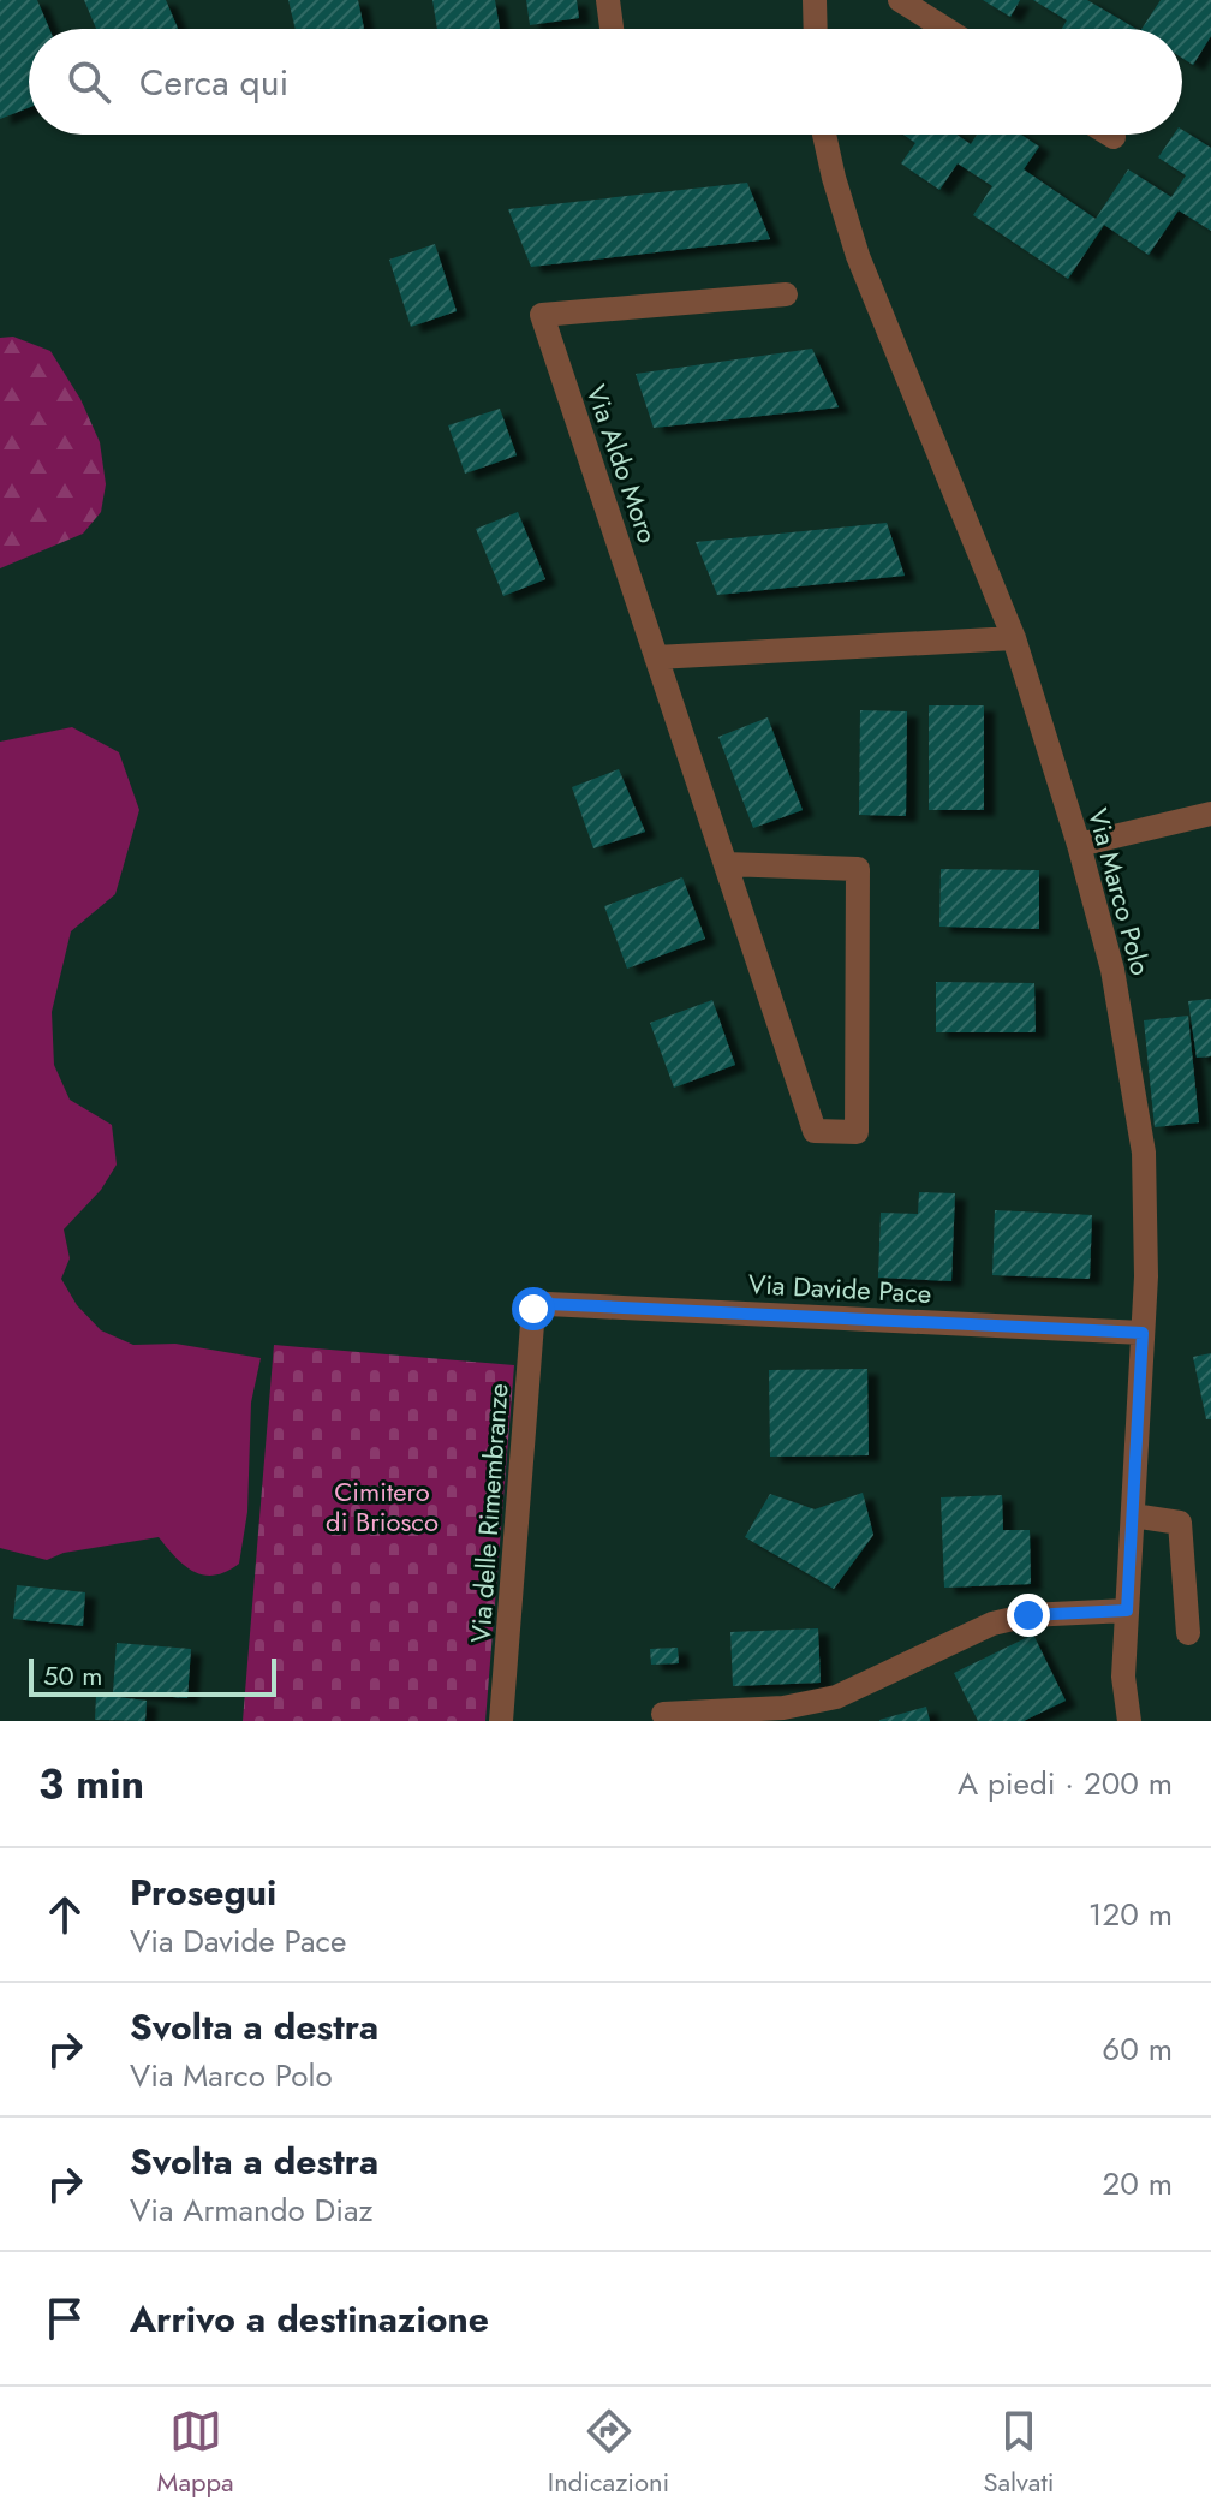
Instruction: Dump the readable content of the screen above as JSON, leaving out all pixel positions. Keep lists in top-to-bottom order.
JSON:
{
  "streets": {
    "street": [
      "Via Aldo Moro",
      "Via Marco Polo",
      "Via Davide Pace",
      "Via delle Rimembranze"
    ]
  },
  "crossings": [
    ["Via Marco Polo", "Via Davide Pace"],
    ["Via Davide Pace", "Via delle Rimembranze"]
  ],
  "parks": ["Cimitero di Briosco"],
  "scale_bar": "50 m",
  "page": {
    "search": "Cerca qui",
    "scale": "50 m",
    "heading": ["3 min", "A piedi · 200 m"],
    "list": [
      ["Prosegui", "Via Davide Pace", "120 m"],
      ["Svolta a destra", "Via Marco Polo", "60 m"],
      ["Svolta a destra", "Via Armando Diaz", "20 m"],
      "Arrivo a destinazione"
    ],
    "nav": ["Mappa", "Indicazioni", "Salvati"]
  }
}
